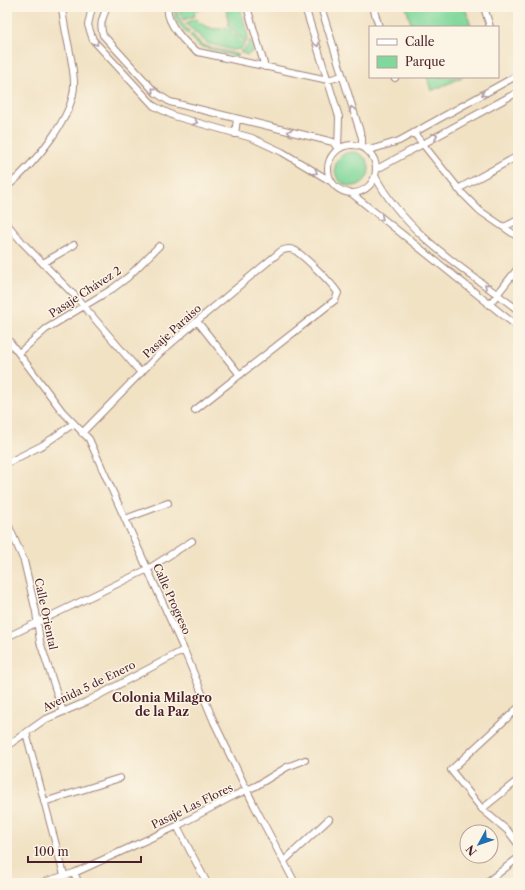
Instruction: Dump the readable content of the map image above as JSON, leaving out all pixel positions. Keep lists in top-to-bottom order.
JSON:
{
  "streets": {
    "street": [
      "Pasaje Chávez 2",
      "Pasaje Paraíso",
      "Calle Progreso",
      "Calle Oriental",
      "Avenida 5 de Enero",
      "Pasaje Las Flores"
    ]
  },
  "crossings": [
    ["Pasaje Chávez 2", "Calle Progreso"],
    ["Pasaje Paraíso", "Calle Progreso"],
    ["Calle Progreso", "Avenida 5 de Enero"],
    ["Calle Progreso", "Pasaje Las Flores"],
    ["Calle Oriental", "Avenida 5 de Enero"]
  ],
  "districts": ["Colonia Milagro de la Paz"],
  "legend": ["Calle", "Parque"],
  "scale_bar": "100 m",
  "north": "bottom left"
}
